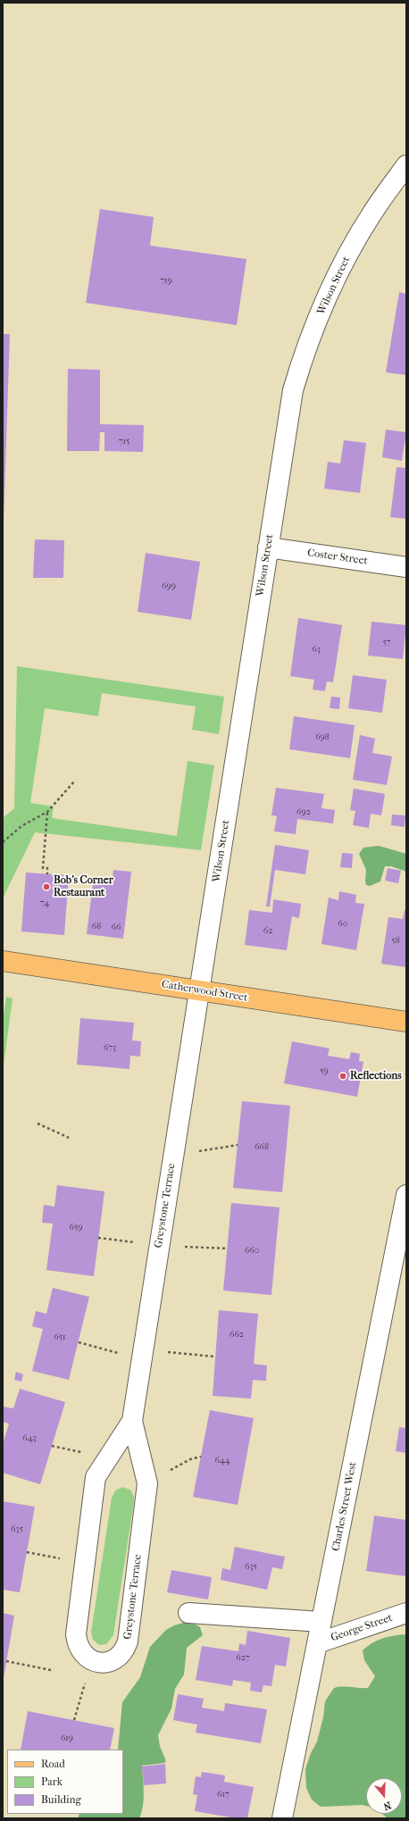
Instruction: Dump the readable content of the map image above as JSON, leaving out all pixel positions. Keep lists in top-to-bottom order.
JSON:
{
  "streets": {
    "main road": ["Catherwood Street"],
    "street": [
      "Wilson Street",
      "Coster Street",
      "Greystone Terrace",
      "Charles Street West",
      "George Street"
    ]
  },
  "crossings": [
    ["Wilson Street", "Coster Street"],
    ["Wilson Street", "Catherwood Street"],
    ["Wilson Street", "Greystone Terrace"],
    ["Catherwood Street", "Greystone Terrace"],
    ["Charles Street West", "George Street"]
  ],
  "places": ["Bob's Corner Restaurant", "Reflections"],
  "house_numbers": [
    "719",
    "715",
    "699",
    "57",
    "63",
    "698",
    "692",
    "74",
    "60",
    "68",
    "66",
    "62",
    "58",
    "673",
    "59",
    "668",
    "659",
    "660",
    "662",
    "651",
    "643",
    "644",
    "635",
    "635",
    "627",
    "619",
    "617"
  ],
  "legend": ["Road", "Park", "Building"],
  "north": "bottom"
}
